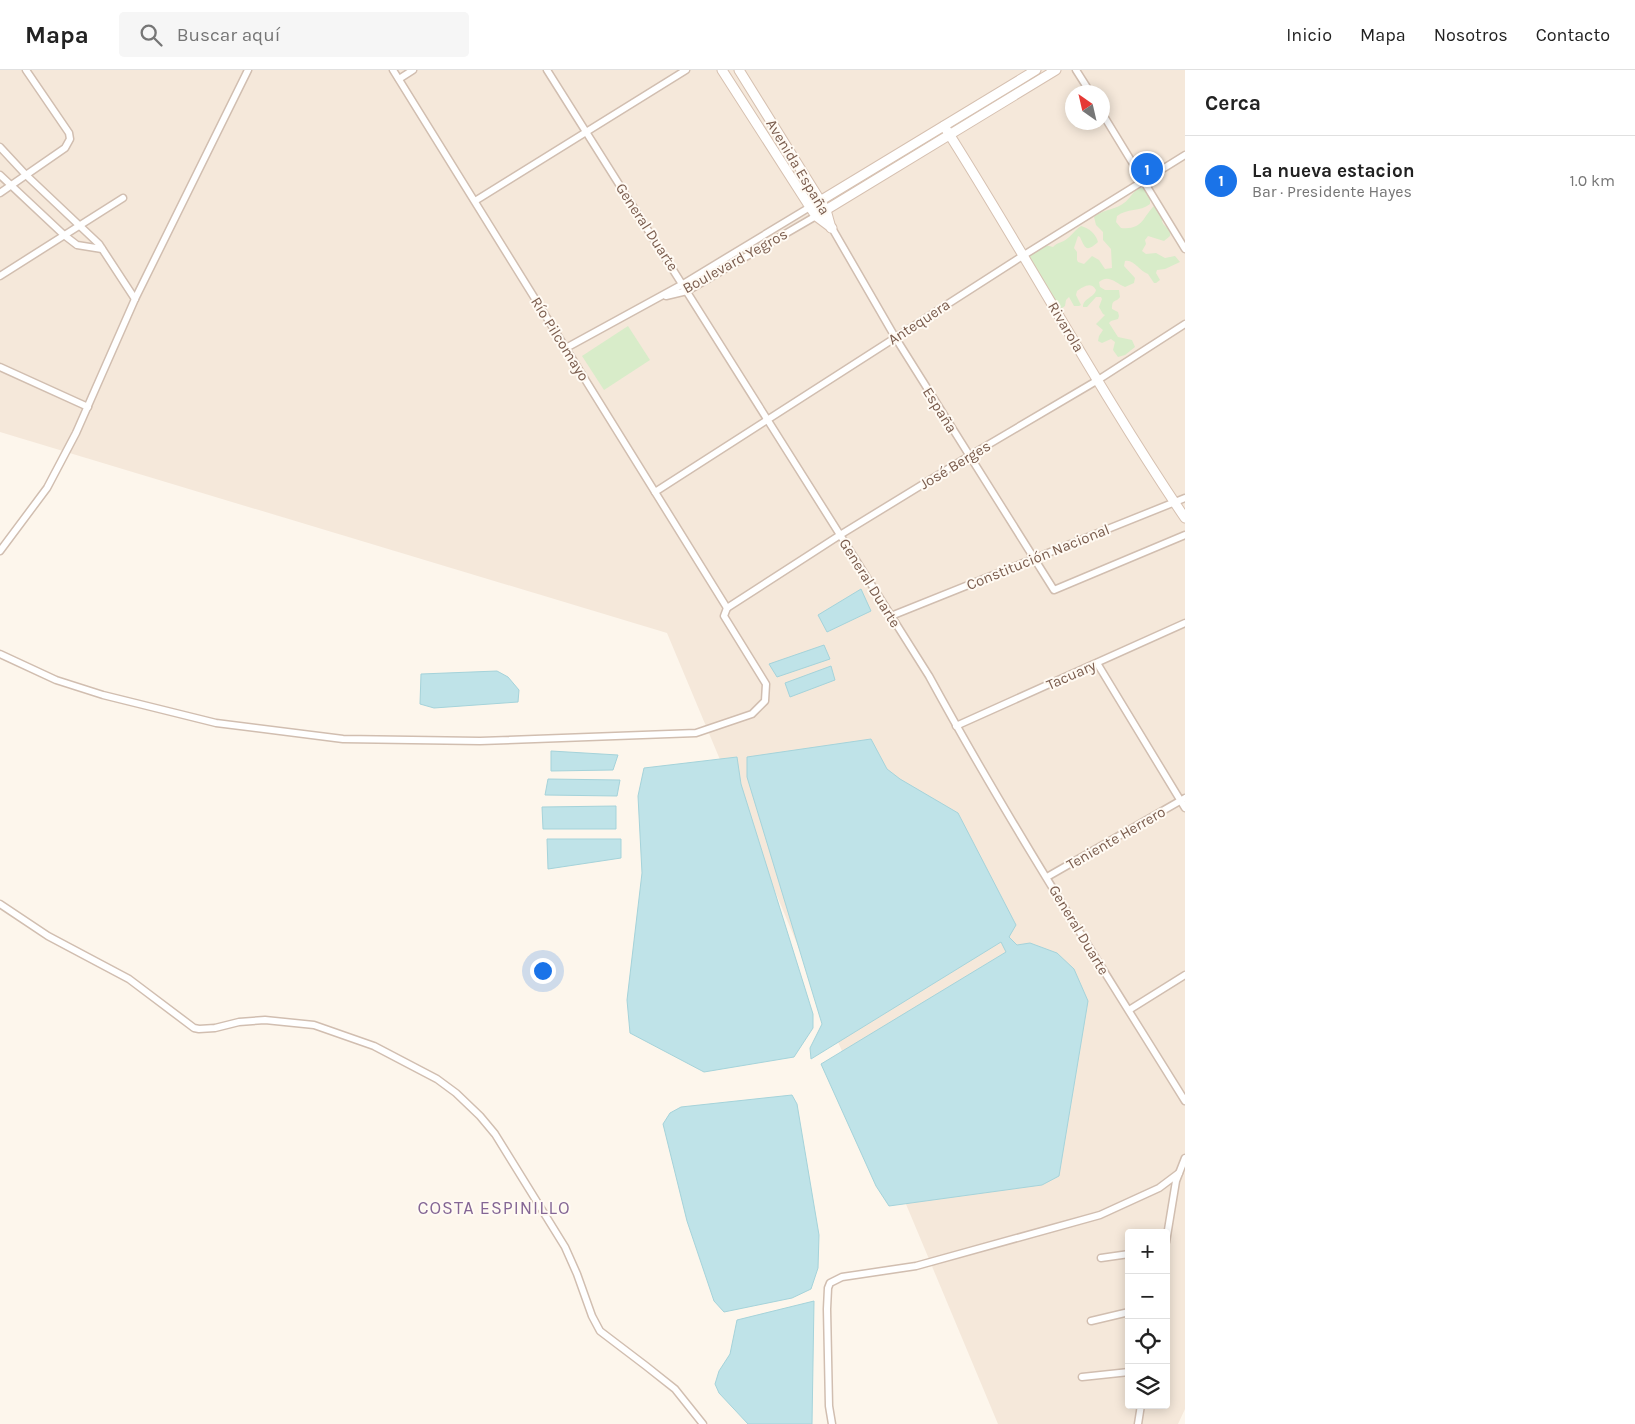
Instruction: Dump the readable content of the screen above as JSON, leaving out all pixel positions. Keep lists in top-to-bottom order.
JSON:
{
  "streets": {
    "street": [
      "Avenida España",
      "General Duarte",
      "Boulevard Yegros",
      "Antequera",
      "Rivarola",
      "Río Pilcomayo",
      "España",
      "José Berges",
      "Constitución Nacional",
      "Tacuary",
      "Teniente Herrero"
    ]
  },
  "crossings": [
    ["Avenida España", "Boulevard Yegros"],
    ["Avenida España", "España"],
    ["General Duarte", "Boulevard Yegros"],
    ["General Duarte", "Antequera"],
    ["General Duarte", "José Berges"],
    ["General Duarte", "Constitución Nacional"],
    ["General Duarte", "Tacuary"],
    ["General Duarte", "Teniente Herrero"],
    ["Boulevard Yegros", "Rivarola"],
    ["Antequera", "Rivarola"],
    ["Antequera", "Río Pilcomayo"],
    ["Antequera", "España"],
    ["Rivarola", "José Berges"],
    ["Rivarola", "Constitución Nacional"],
    ["Río Pilcomayo", "José Berges"],
    ["España", "José Berges"],
    ["España", "Constitución Nacional"]
  ],
  "districts": ["COSTA ESPINILLO"],
  "north": "top left",
  "page": {
    "header": "Mapa",
    "search": "Buscar aquí",
    "nav": [
      "Inicio",
      "Mapa",
      "Nosotros",
      "Contacto"
    ],
    "heading": "Cerca",
    "list": [
      {
        "mark": "1",
        "name": "La nueva estacion",
        "note": "Bar · Presidente Hayes",
        "value": "1.0 km"
      }
    ],
    "pins": "1",
    "map_buttons": ["+", "−"]
  }
}
